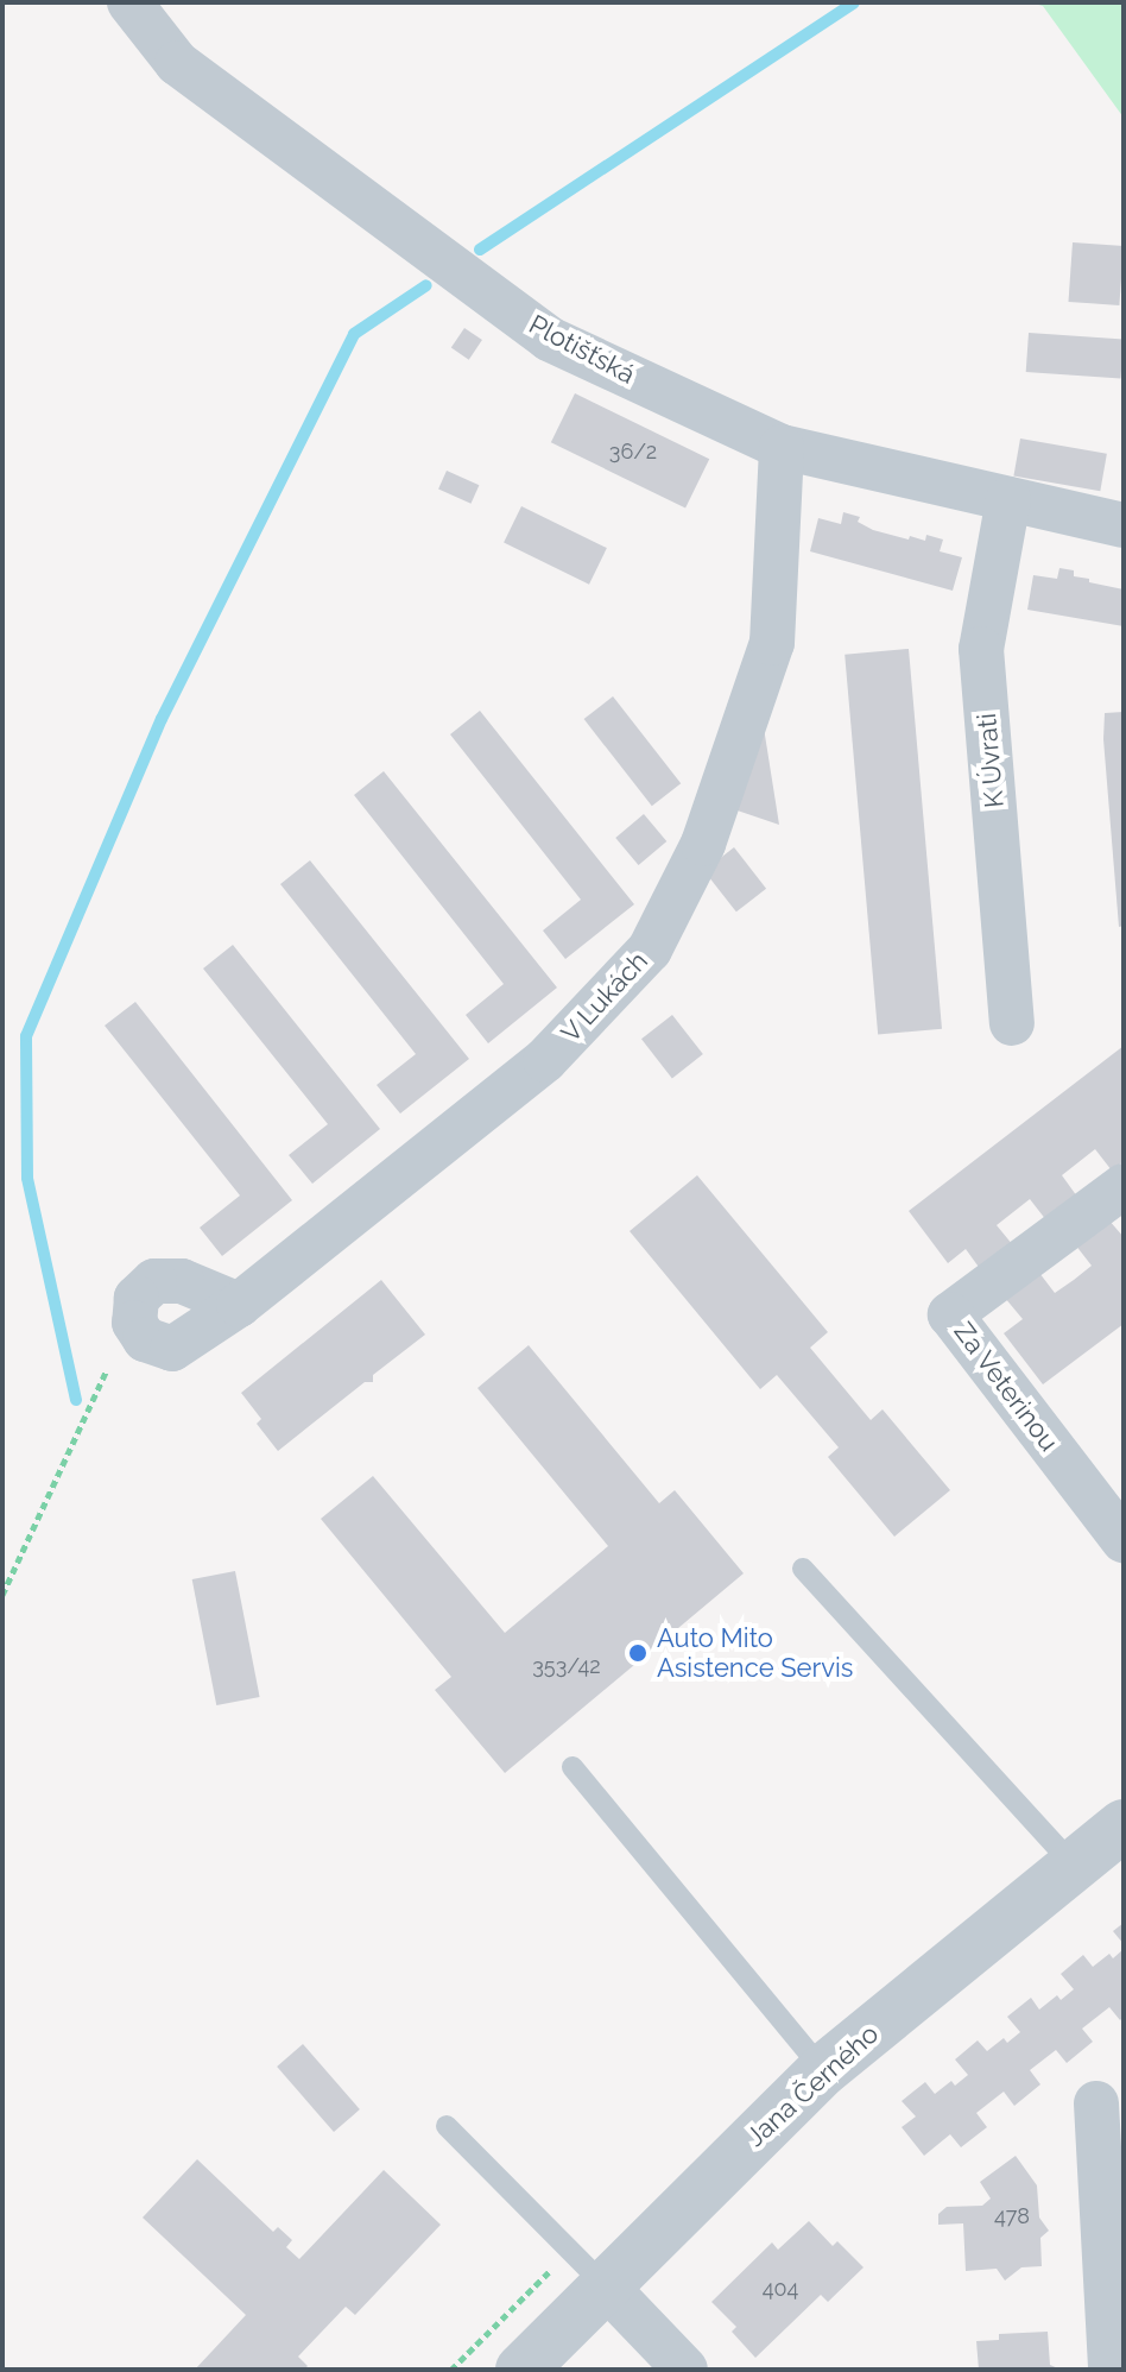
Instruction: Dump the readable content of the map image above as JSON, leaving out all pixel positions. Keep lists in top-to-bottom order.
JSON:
{
  "streets": {
    "street": [
      "Plotišťská",
      "K Úvrati",
      "V Lukách",
      "Za Veterinou",
      "Jana Černého"
    ]
  },
  "crossings": [
    ["Plotišťská", "K Úvrati"],
    ["Plotišťská", "V Lukách"]
  ],
  "places": ["Auto Mito Asistence Servis"],
  "house_numbers": [
    "36/2",
    "353/42",
    "478",
    "404"
  ]
}
